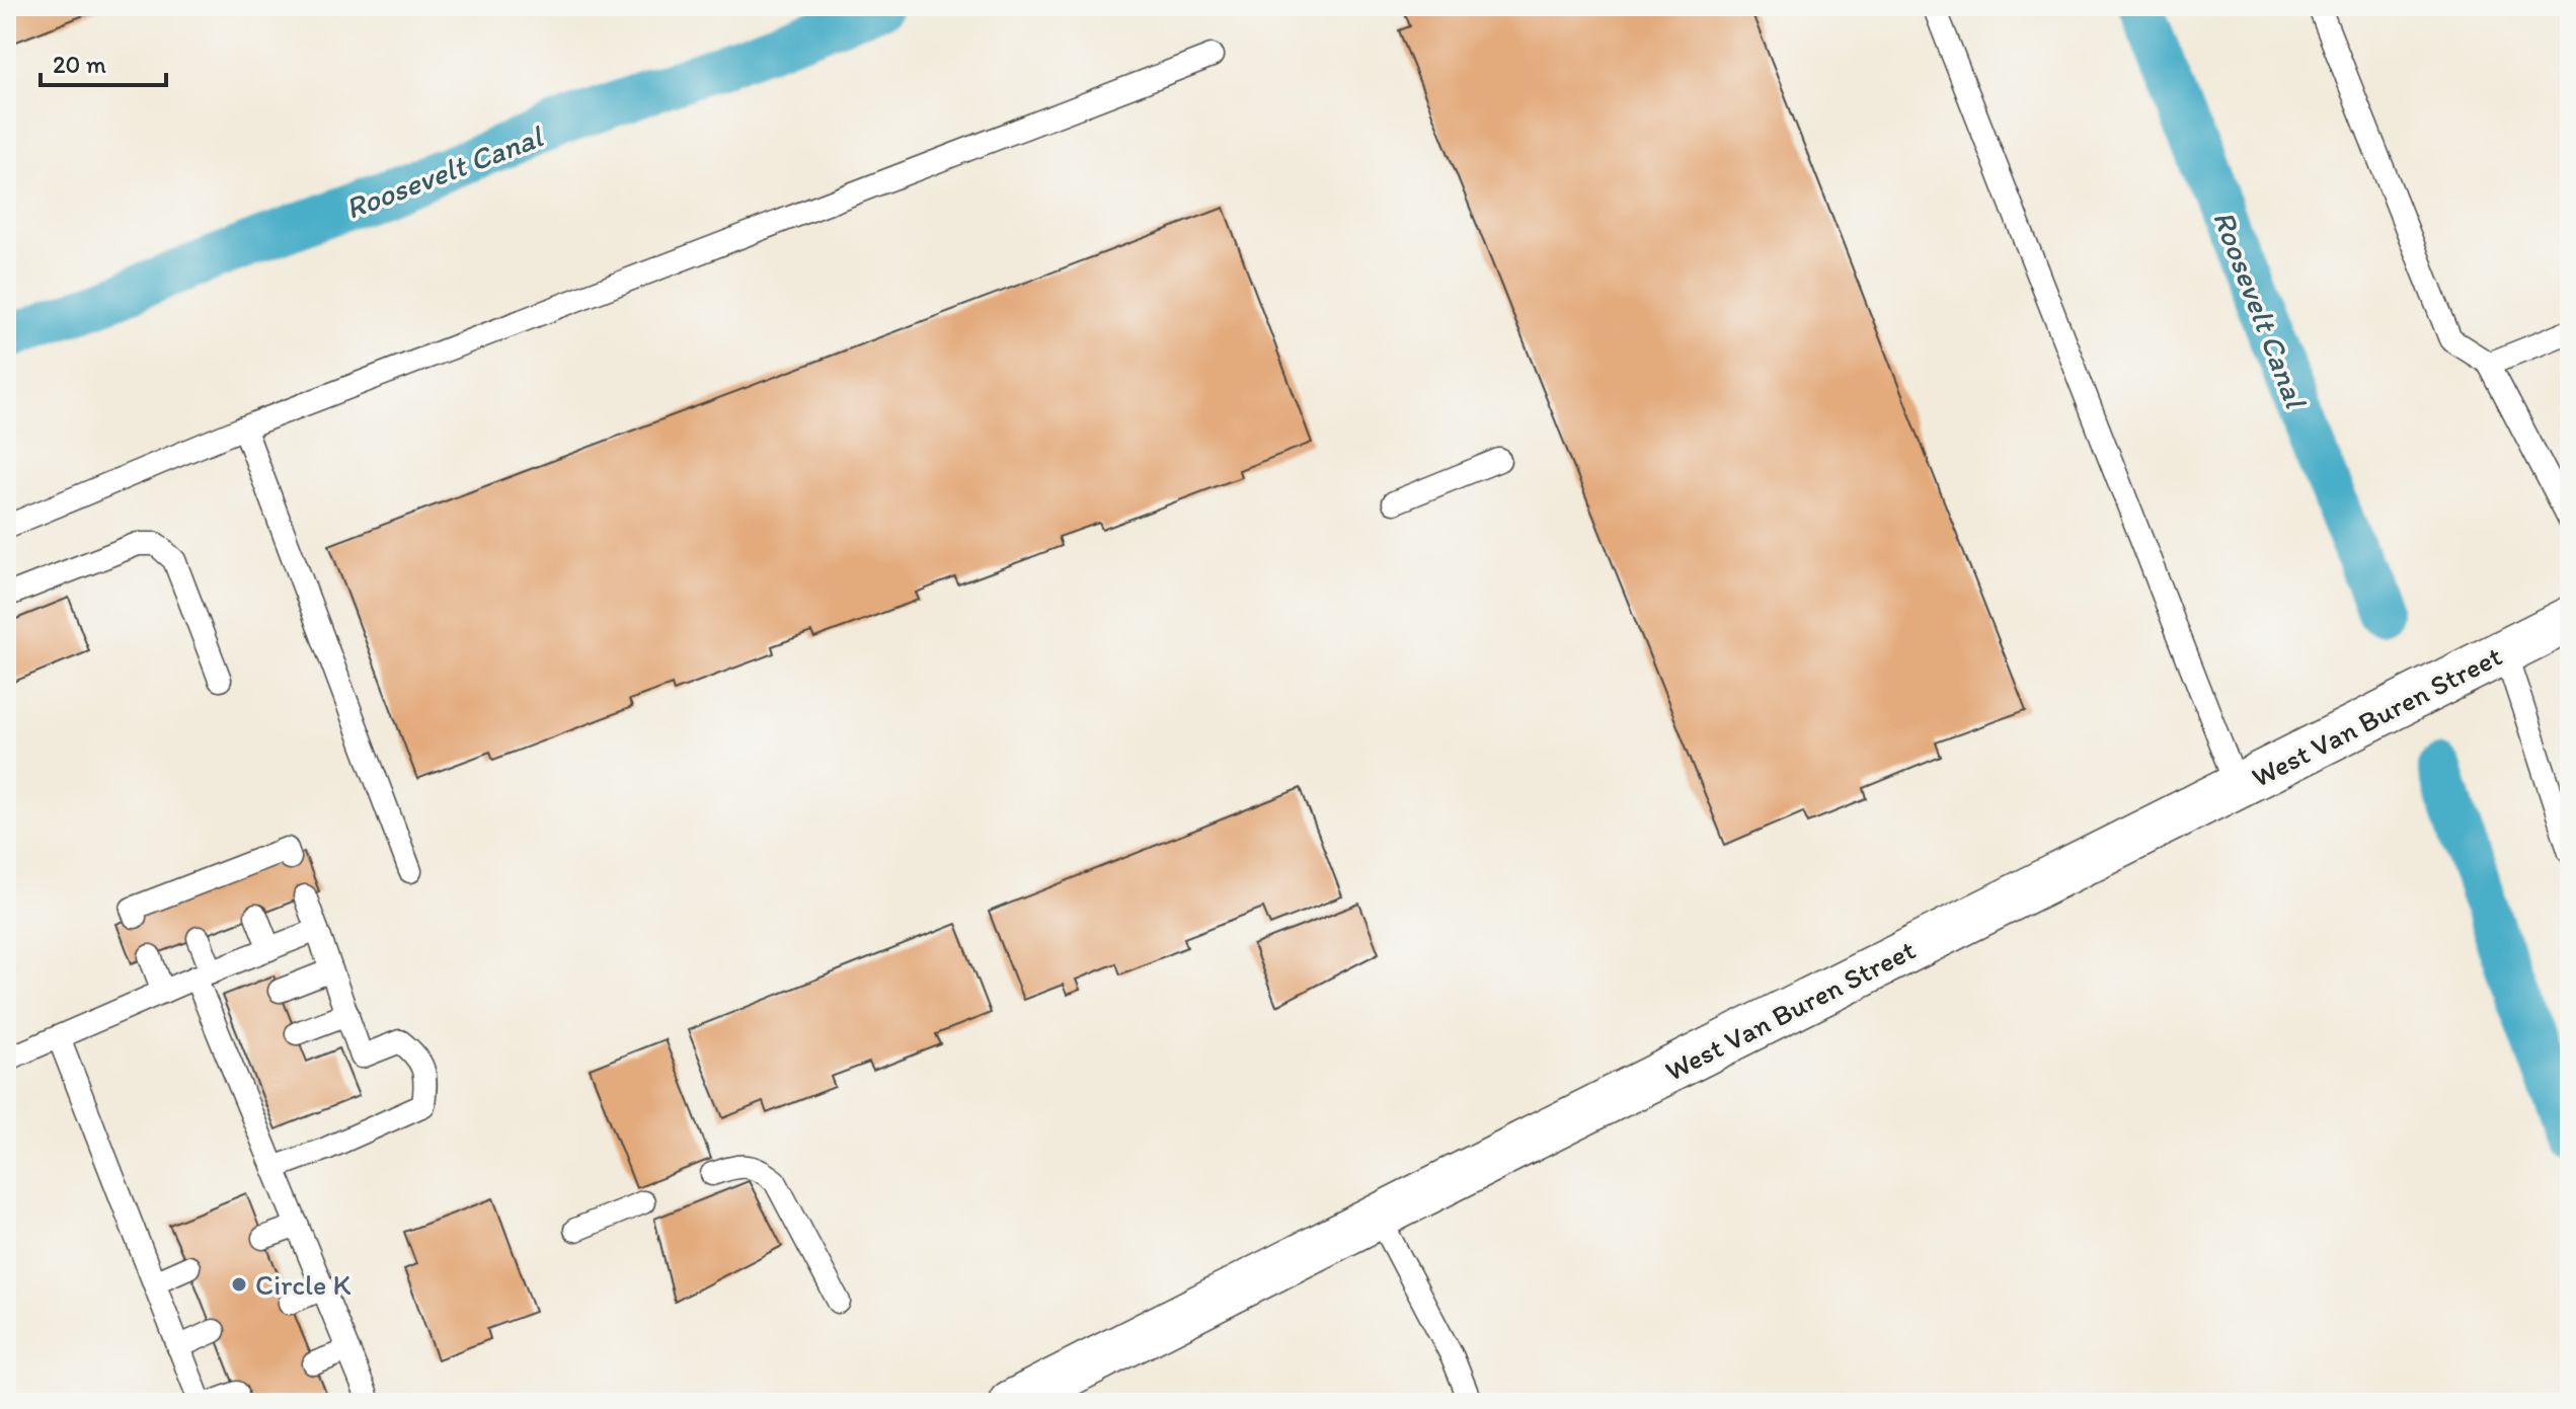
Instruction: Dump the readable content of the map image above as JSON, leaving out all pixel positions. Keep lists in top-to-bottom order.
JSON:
{
  "streets": {
    "main road": ["West Van Buren Street"]
  },
  "water": ["Roosevelt Canal"],
  "places": ["Circle K"],
  "scale_bar": "20 m"
}
